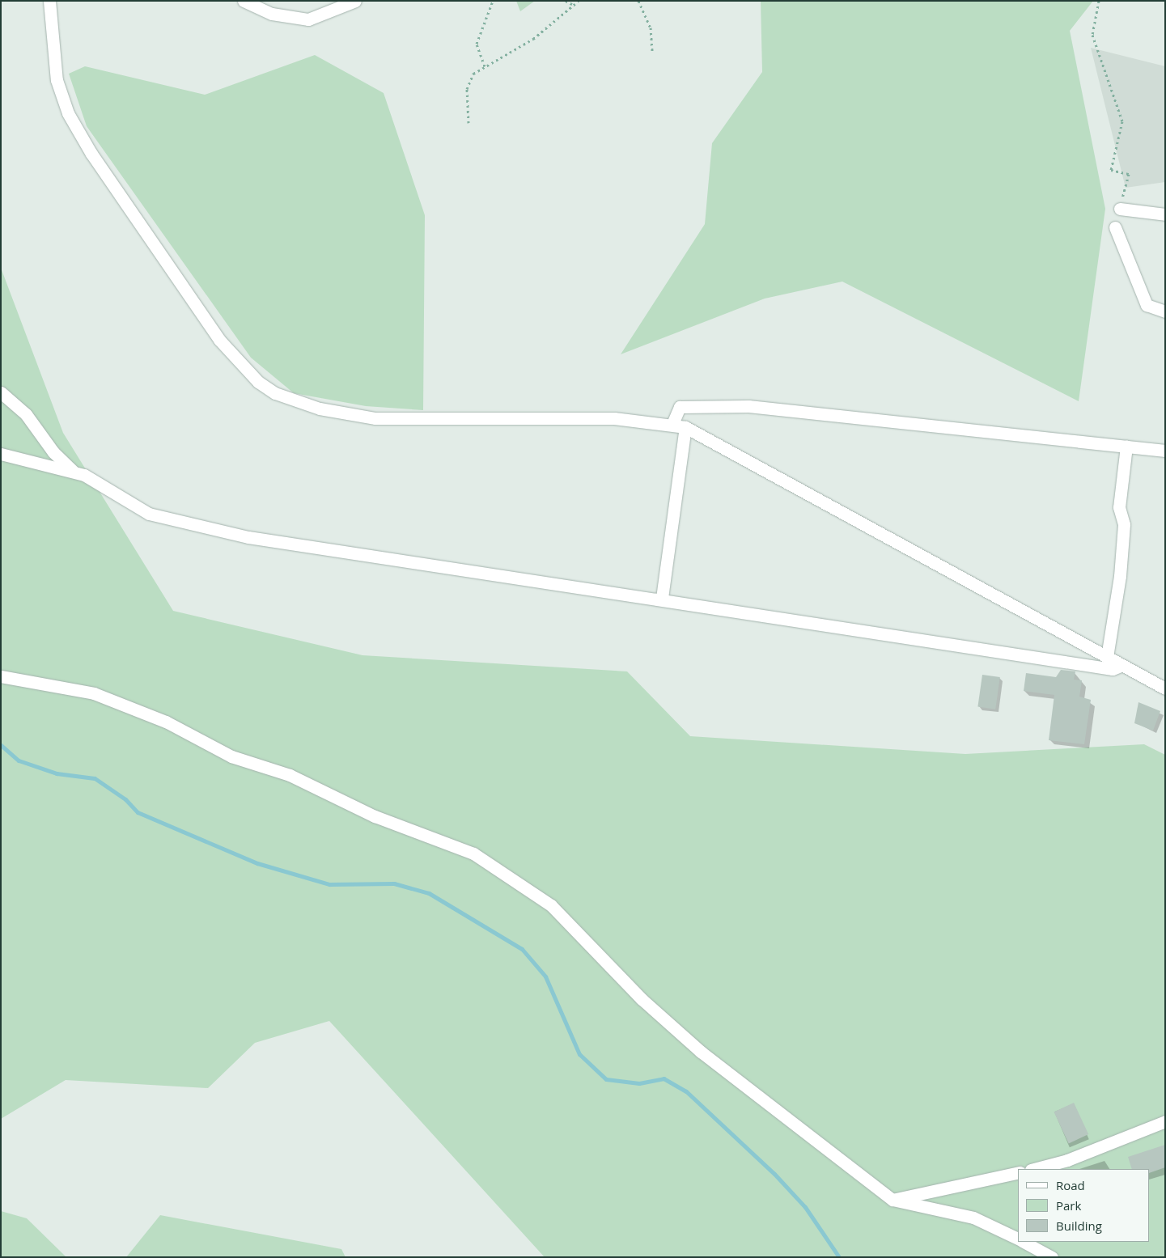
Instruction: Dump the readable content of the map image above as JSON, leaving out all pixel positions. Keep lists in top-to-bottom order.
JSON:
{
  "legend": ["Road", "Park", "Building"]
}
